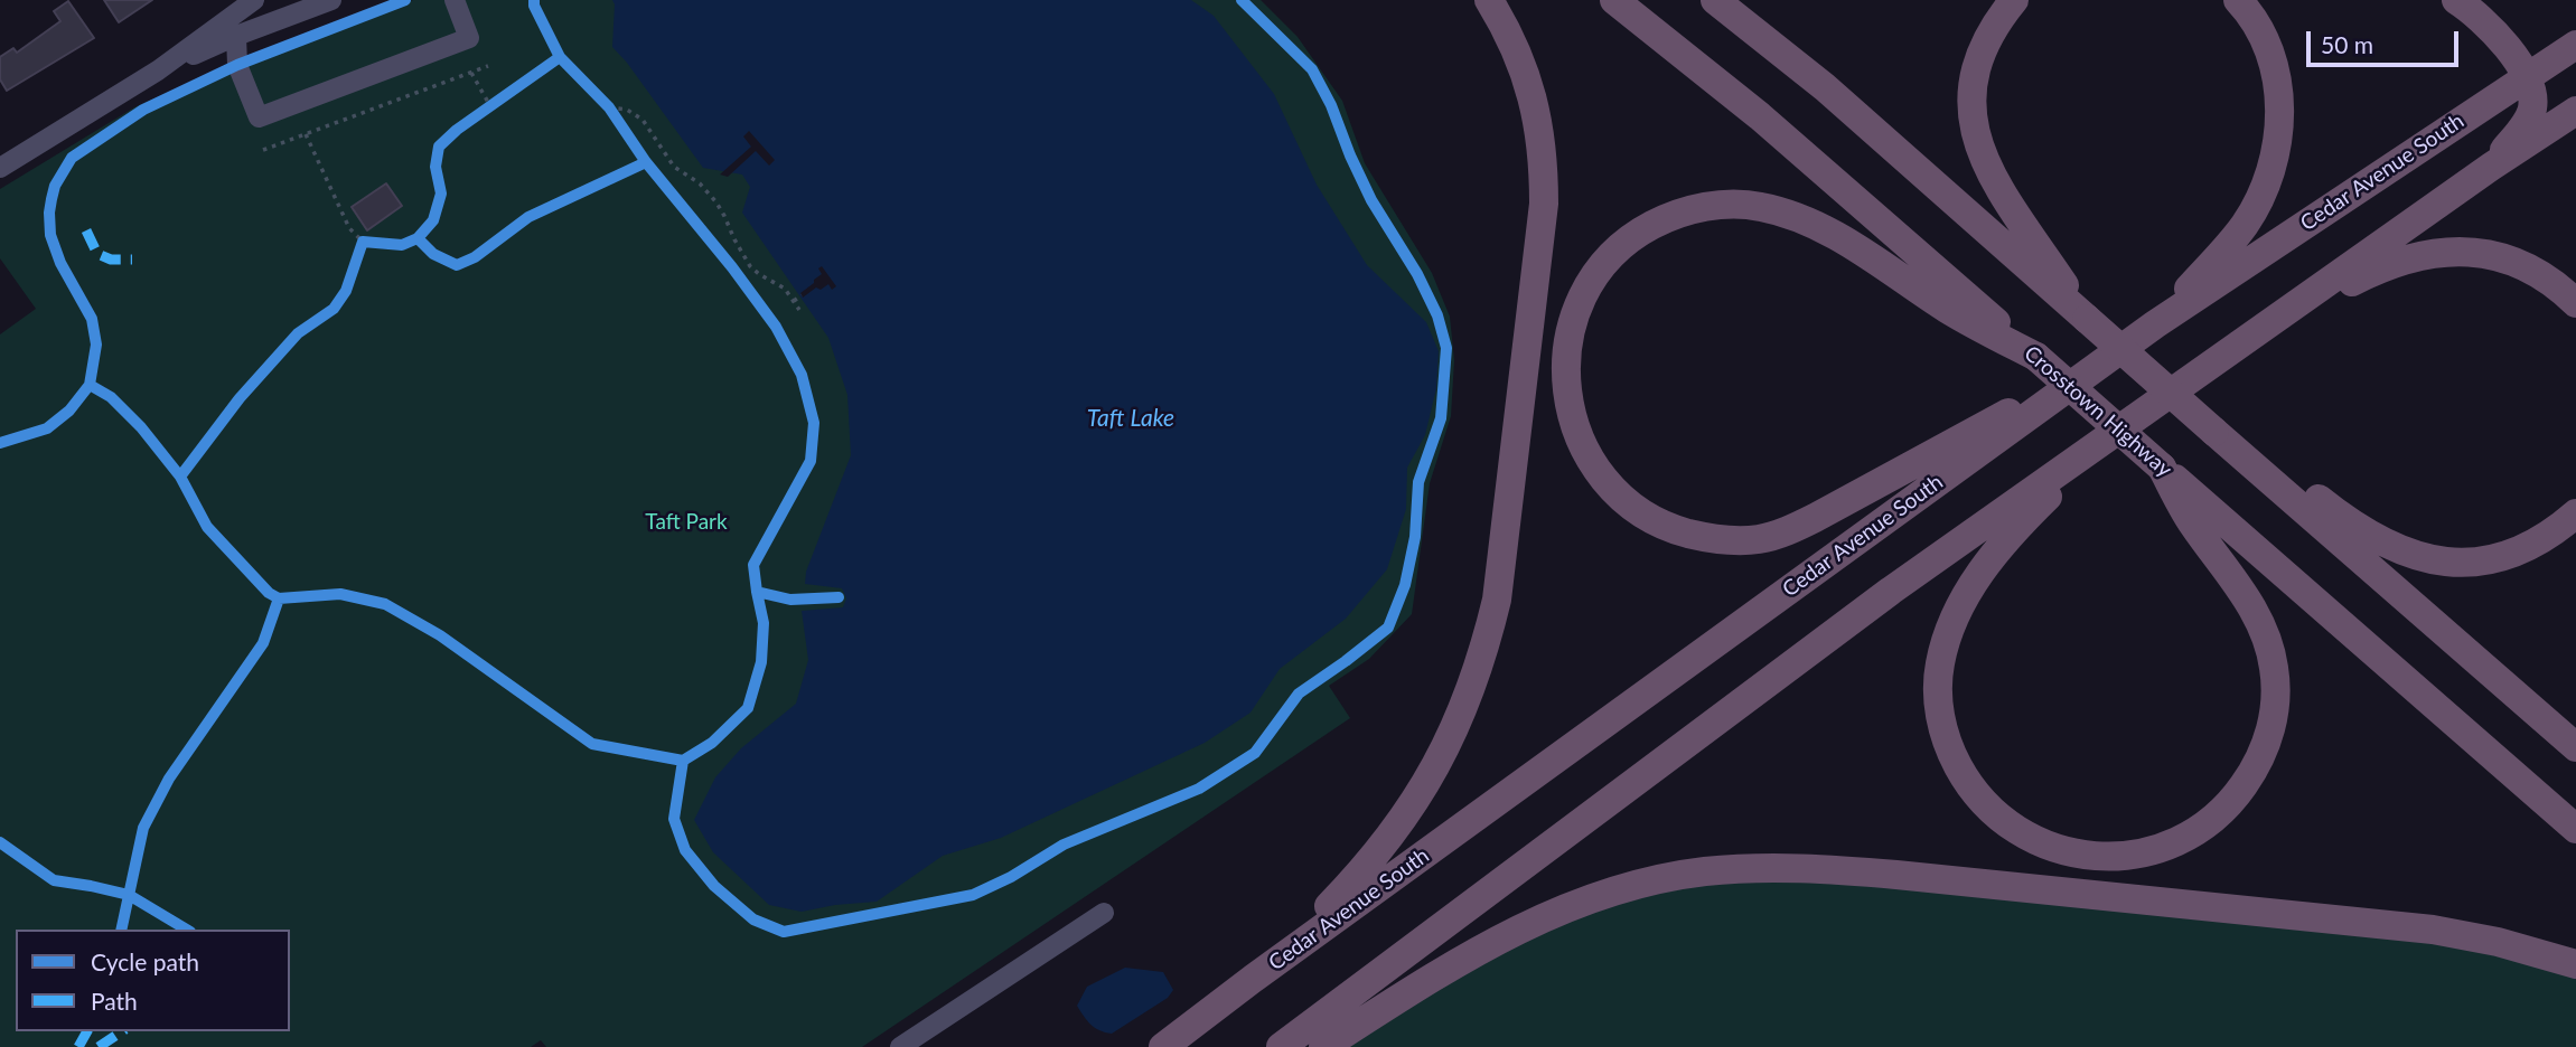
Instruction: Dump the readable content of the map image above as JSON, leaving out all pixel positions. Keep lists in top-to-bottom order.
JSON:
{
  "streets": {
    "highway": ["Cedar Avenue South", "Crosstown Highway"]
  },
  "water": ["Taft Lake"],
  "parks": ["Taft Park"],
  "legend": ["Cycle path", "Path"],
  "scale_bar": "50 m"
}
